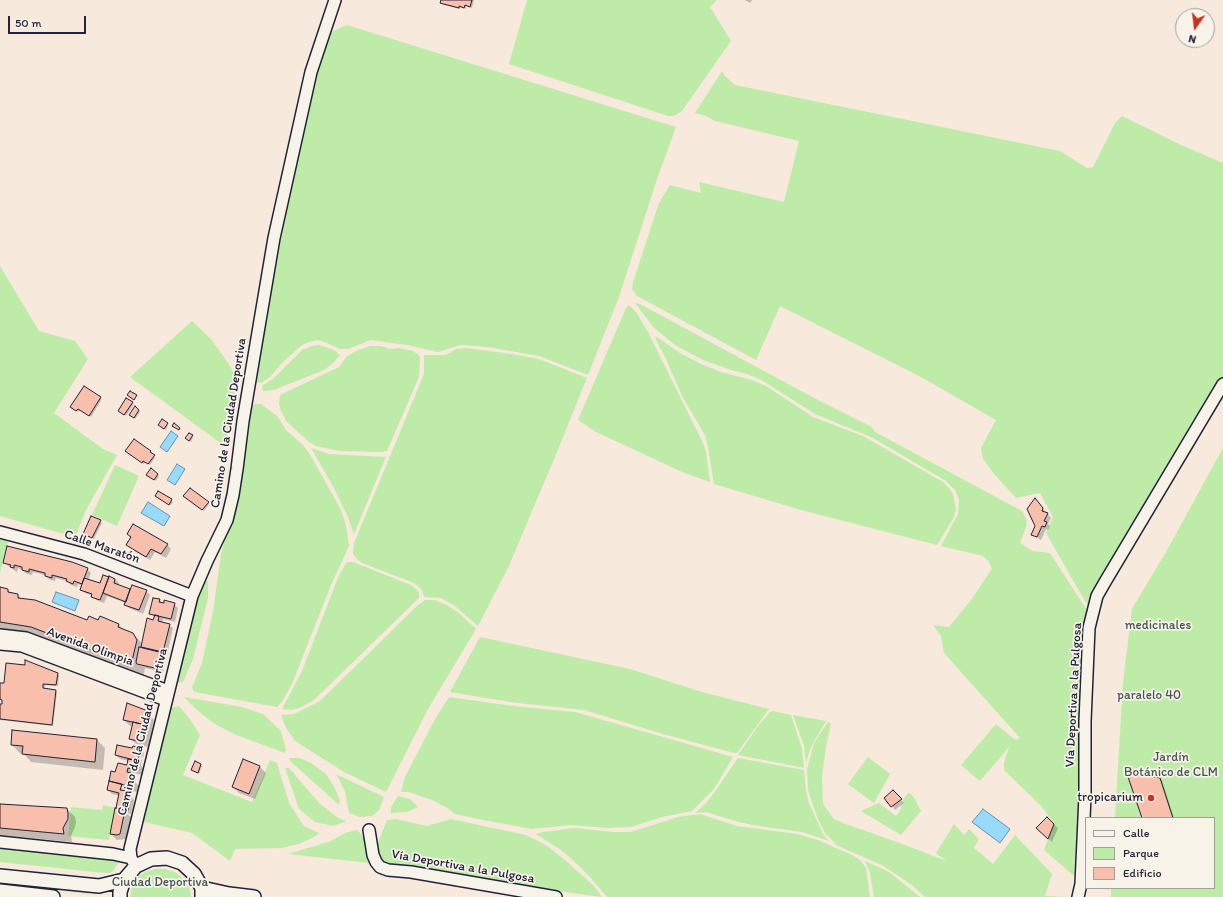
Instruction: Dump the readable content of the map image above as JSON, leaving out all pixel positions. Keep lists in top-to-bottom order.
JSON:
{
  "streets": {
    "street": [
      "Camino de la Ciudad Deportiva",
      "Calle Maratón",
      "Avenida Olimpia",
      "Vía Deportiva a la Pulgosa"
    ]
  },
  "crossings": [
    ["Camino de la Ciudad Deportiva", "Calle Maratón"],
    ["Camino de la Ciudad Deportiva", "Avenida Olimpia"]
  ],
  "parks": [
    "medicinales",
    "paralelo 40",
    "Jardín Botánico de CLM",
    "Ciudad Deportiva"
  ],
  "places": ["tropicarium"],
  "legend": ["Calle", "Parque", "Edificio"],
  "scale_bar": "50 m",
  "north": "bottom"
}
